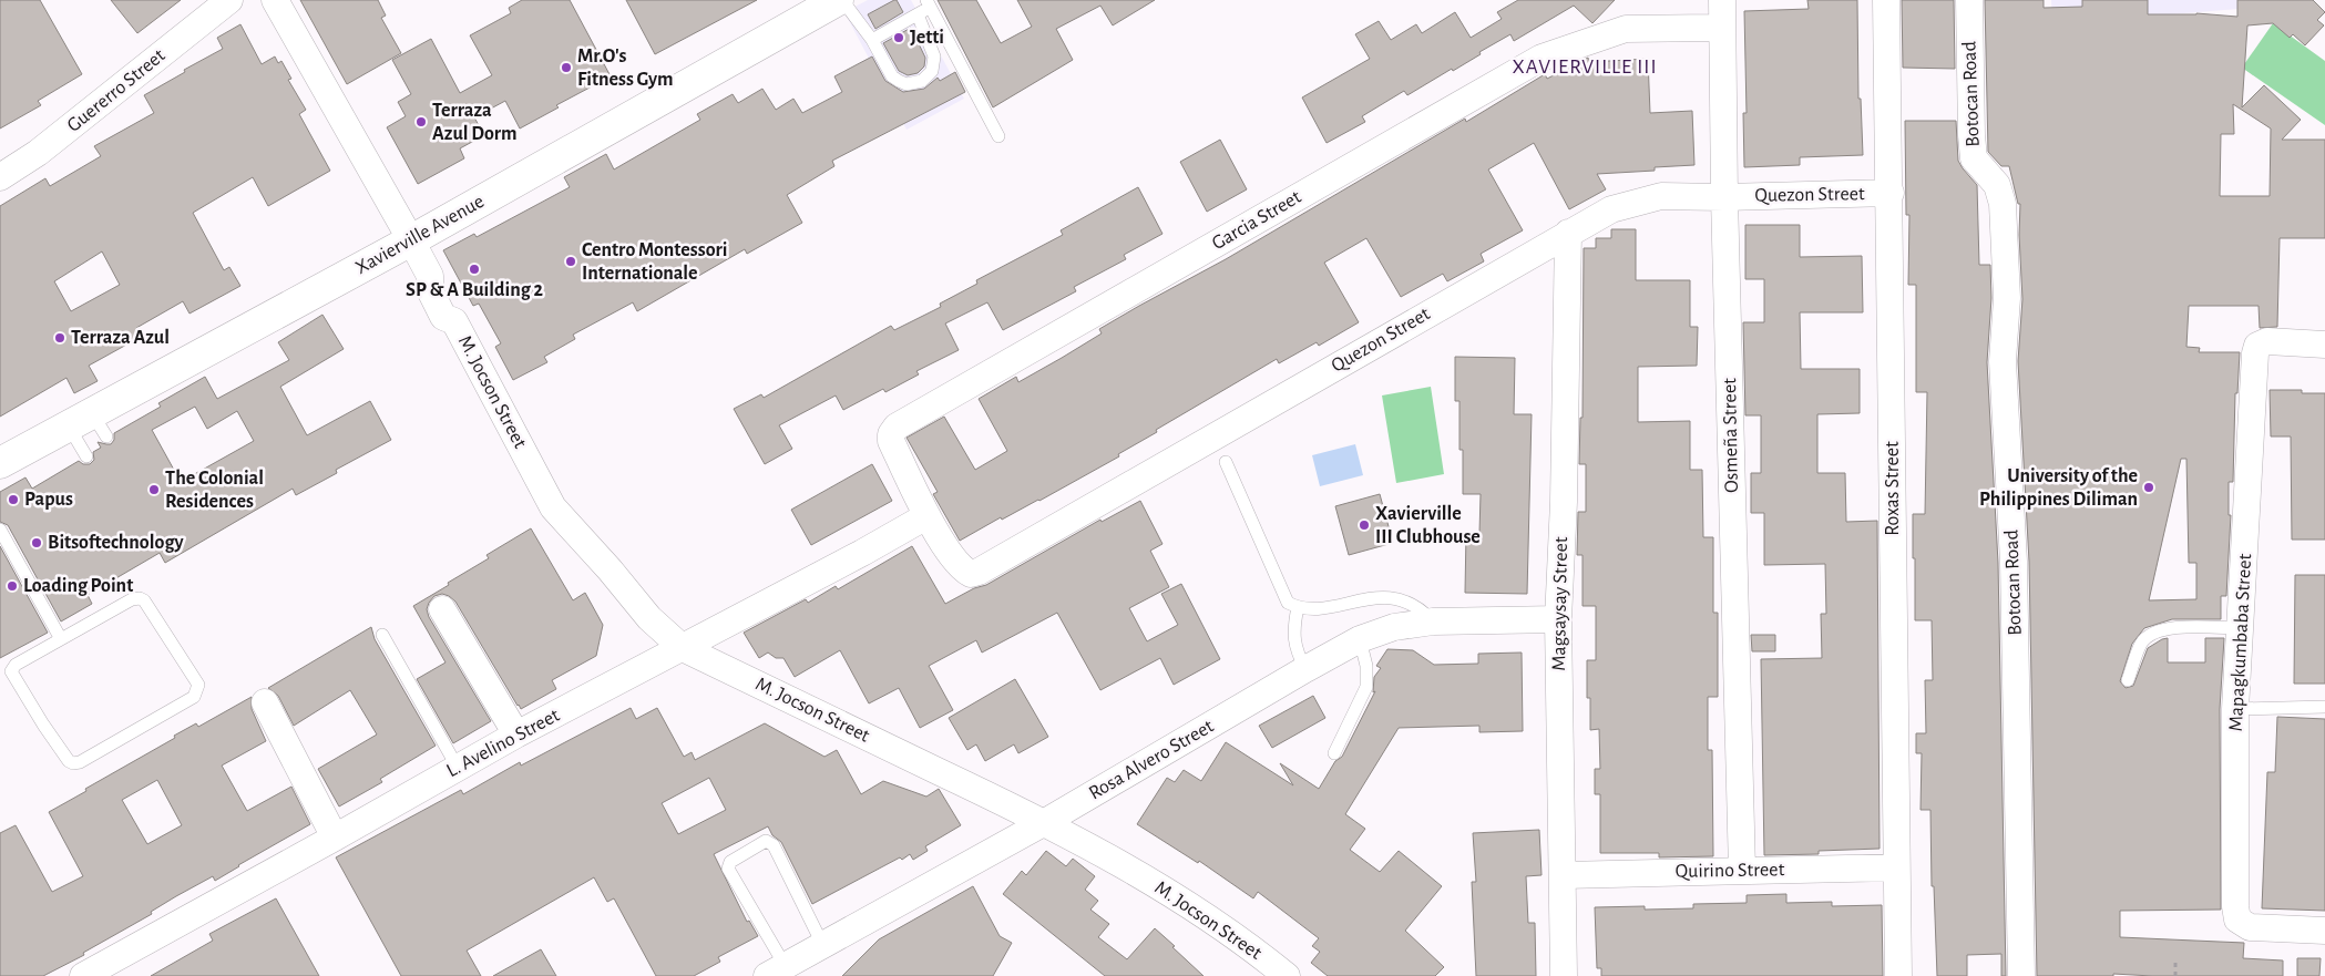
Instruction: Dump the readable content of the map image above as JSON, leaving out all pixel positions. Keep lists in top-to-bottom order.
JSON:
{
  "streets": {
    "main road": ["Xavierville Avenue"],
    "street": [
      "Guererro Street",
      "Botocan Road",
      "Quezon Street",
      "Garcia Street",
      "M. Jocson Street",
      "Osmeña Street",
      "Roxas Street",
      "Magsaysay Street",
      "Mapagkumbaba Street",
      "L. Avelino Street",
      "Rosa Alvero Street",
      "Quirino Street"
    ]
  },
  "crossings": [
    ["Quezon Street", "Garcia Street"],
    ["Quezon Street", "Osmeña Street"],
    ["Quezon Street", "Roxas Street"],
    ["Quezon Street", "Magsaysay Street"],
    ["Quezon Street", "L. Avelino Street"],
    ["Garcia Street", "Osmeña Street"],
    ["Garcia Street", "L. Avelino Street"],
    ["Xavierville Avenue", "M. Jocson Street"],
    ["M. Jocson Street", "L. Avelino Street"],
    ["M. Jocson Street", "Rosa Alvero Street"],
    ["Osmeña Street", "Quirino Street"],
    ["Roxas Street", "Quirino Street"],
    ["Magsaysay Street", "Rosa Alvero Street"],
    ["Magsaysay Street", "Quirino Street"]
  ],
  "districts": ["XAVIERVILLE III"],
  "places": [
    "Jetti",
    "Mr.O's Fitness Gym",
    "Terraza Azul Dorm",
    "Centro Montessori Internationale",
    "SP & A Building 2",
    "Terraza Azul",
    "University of the Philippines Diliman",
    "The Colonial Residences",
    "Papus",
    "Xavierville III Clubhouse",
    "Bitsoftechnology",
    "Loading Point"
  ]
}
